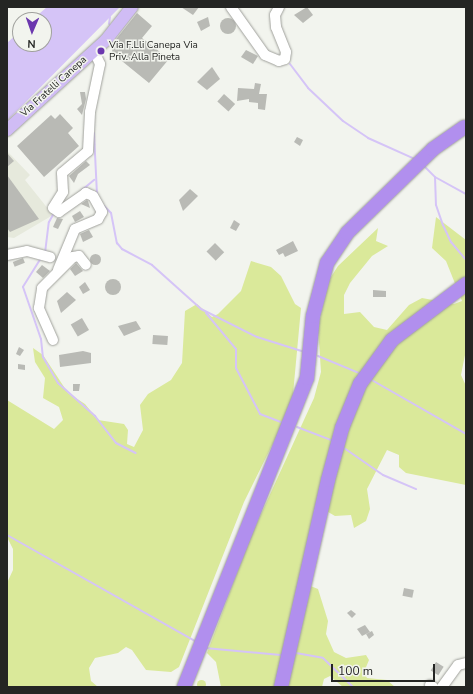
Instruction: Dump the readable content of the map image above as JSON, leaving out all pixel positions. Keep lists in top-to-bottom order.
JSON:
{
  "streets": {
    "main road": ["Via Fratelli Canepa"]
  },
  "places": ["Via F.Lli Canepa Via Priv. Alla Pineta"],
  "scale_bar": "100 m",
  "north": "bottom"
}
